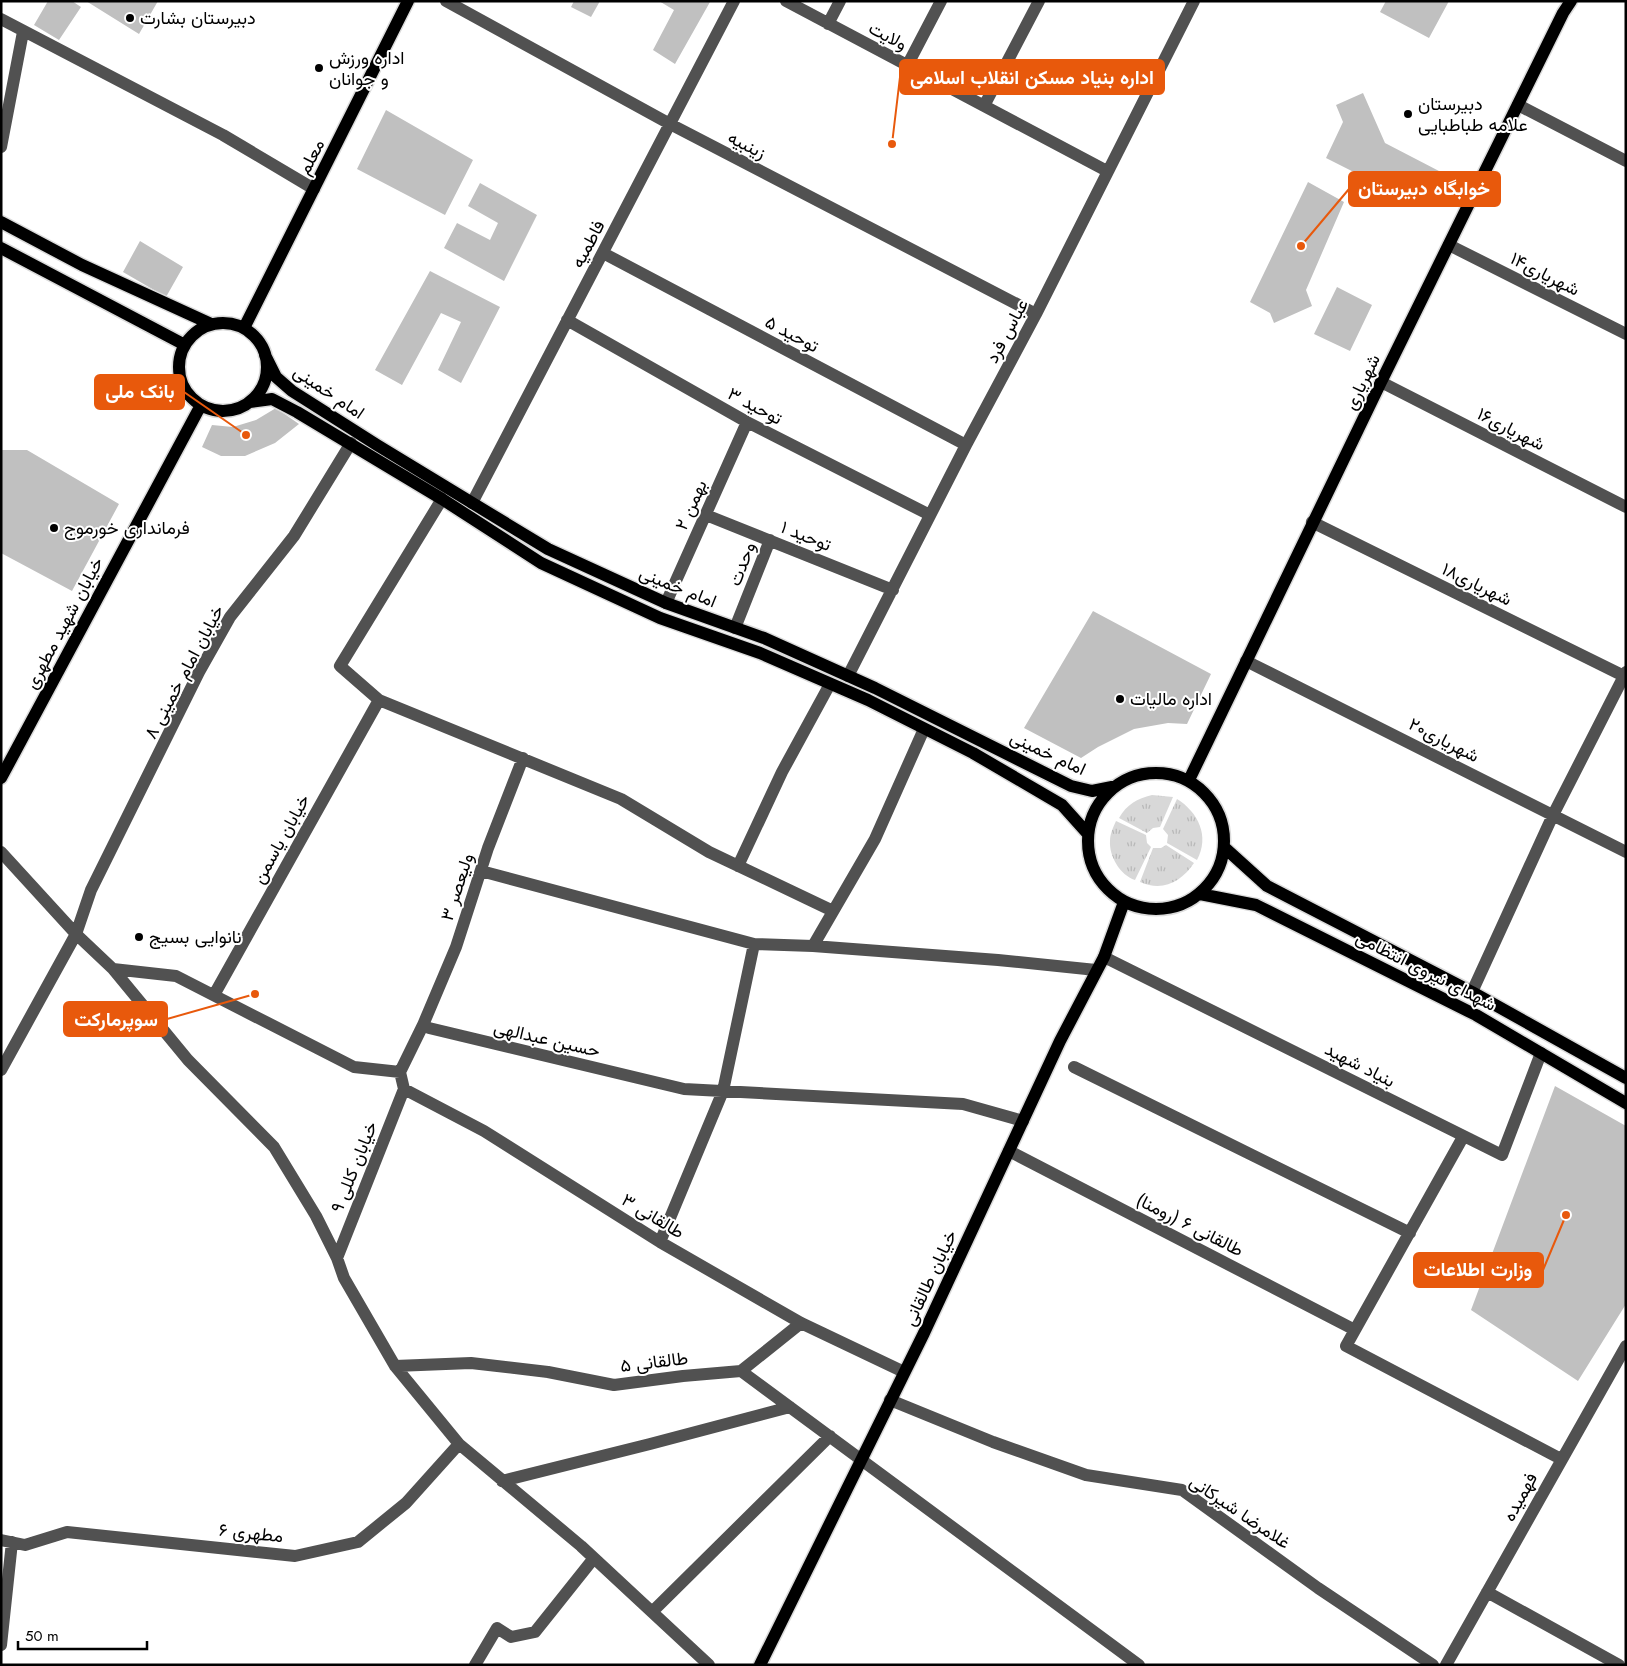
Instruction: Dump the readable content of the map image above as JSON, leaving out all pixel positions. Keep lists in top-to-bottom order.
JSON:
{
  "streets": {
    "main road": [
      "معلم",
      "شهریاری",
      "امام خمینی",
      "خیابان شهید مطهری",
      "شهدای نیروی انتظامی",
      "خیابان طالقانی"
    ],
    "street": [
      "ولایت",
      "زینبیه",
      "فاطمیه",
      "شهریاری۱۴",
      "عباس فرد",
      "توحید ۵",
      "توحید ۳",
      "شهریاری۱۶",
      "بهمن ۲",
      "توحید ۱",
      "وحدت",
      "شهریاری۱۸",
      "خیابان امام خمینی ۸",
      "شهریاری۲۰",
      "خیابان یاسمن",
      "ولیعصر ۳",
      "حسین عبدالهی",
      "بنیاد شهید",
      "خیابان کللی ۹",
      "طالقانی ۳",
      "طالقانی ۶ (رومنا)",
      "طالقانی ۵",
      "فهمیده",
      "غلامرضا شیرکانی",
      "مطهری ۶"
    ]
  },
  "crossings": [
    ["ولایت", "عباس فرد"],
    ["زینبیه", "فاطمیه"],
    ["زینبیه", "عباس فرد"],
    ["معلم", "امام خمینی"],
    ["معلم", "خیابان شهید مطهری"],
    ["فاطمیه", "توحید ۵"],
    ["فاطمیه", "امام خمینی"],
    ["فاطمیه", "توحید ۳"],
    ["شهریاری۱۴", "شهریاری"],
    ["عباس فرد", "توحید ۵"],
    ["عباس فرد", "امام خمینی"],
    ["عباس فرد", "توحید ۳"],
    ["عباس فرد", "توحید ۱"],
    ["شهریاری", "امام خمینی"],
    ["شهریاری", "شهریاری۱۶"],
    ["شهریاری", "شهریاری۱۸"],
    ["شهریاری", "شهریاری۲۰"],
    ["شهریاری", "شهدای نیروی انتظامی"],
    ["شهریاری", "خیابان طالقانی"],
    ["امام خمینی", "بهمن ۲"],
    ["امام خمینی", "وحدت"],
    ["امام خمینی", "خیابان شهید مطهری"],
    ["امام خمینی", "خیابان امام خمینی ۸"],
    ["امام خمینی", "شهدای نیروی انتظامی"],
    ["امام خمینی", "خیابان طالقانی"],
    ["توحید ۳", "بهمن ۲"],
    ["بهمن ۲", "توحید ۱"],
    ["توحید ۱", "وحدت"],
    ["ولیعصر ۳", "حسین عبدالهی"],
    ["شهدای نیروی انتظامی", "بنیاد شهید"],
    ["شهدای نیروی انتظامی", "خیابان طالقانی"],
    ["حسین عبدالهی", "خیابان طالقانی"],
    ["بنیاد شهید", "خیابان طالقانی"],
    ["خیابان کللی ۹", "طالقانی ۳"],
    ["طالقانی ۳", "خیابان طالقانی"],
    ["طالقانی ۶ (رومنا)", "خیابان طالقانی"],
    ["خیابان طالقانی", "غلامرضا شیرکانی"]
  ],
  "places": [
    "دبیرستان بشارت",
    "اداره ورزش و جوانان",
    "دبیرستان علامه طباطبایی",
    "اداره بنیاد مسکن انقلاب اسلامی",
    "خوابگاه دبیرستان",
    "بانک ملی",
    "فرمانداری خورموج",
    "اداره مالیات",
    "نانوایی بسیج",
    "سوپرمارکت",
    "وزارت اطلاعات"
  ],
  "scale_bar": "50 m"
}
